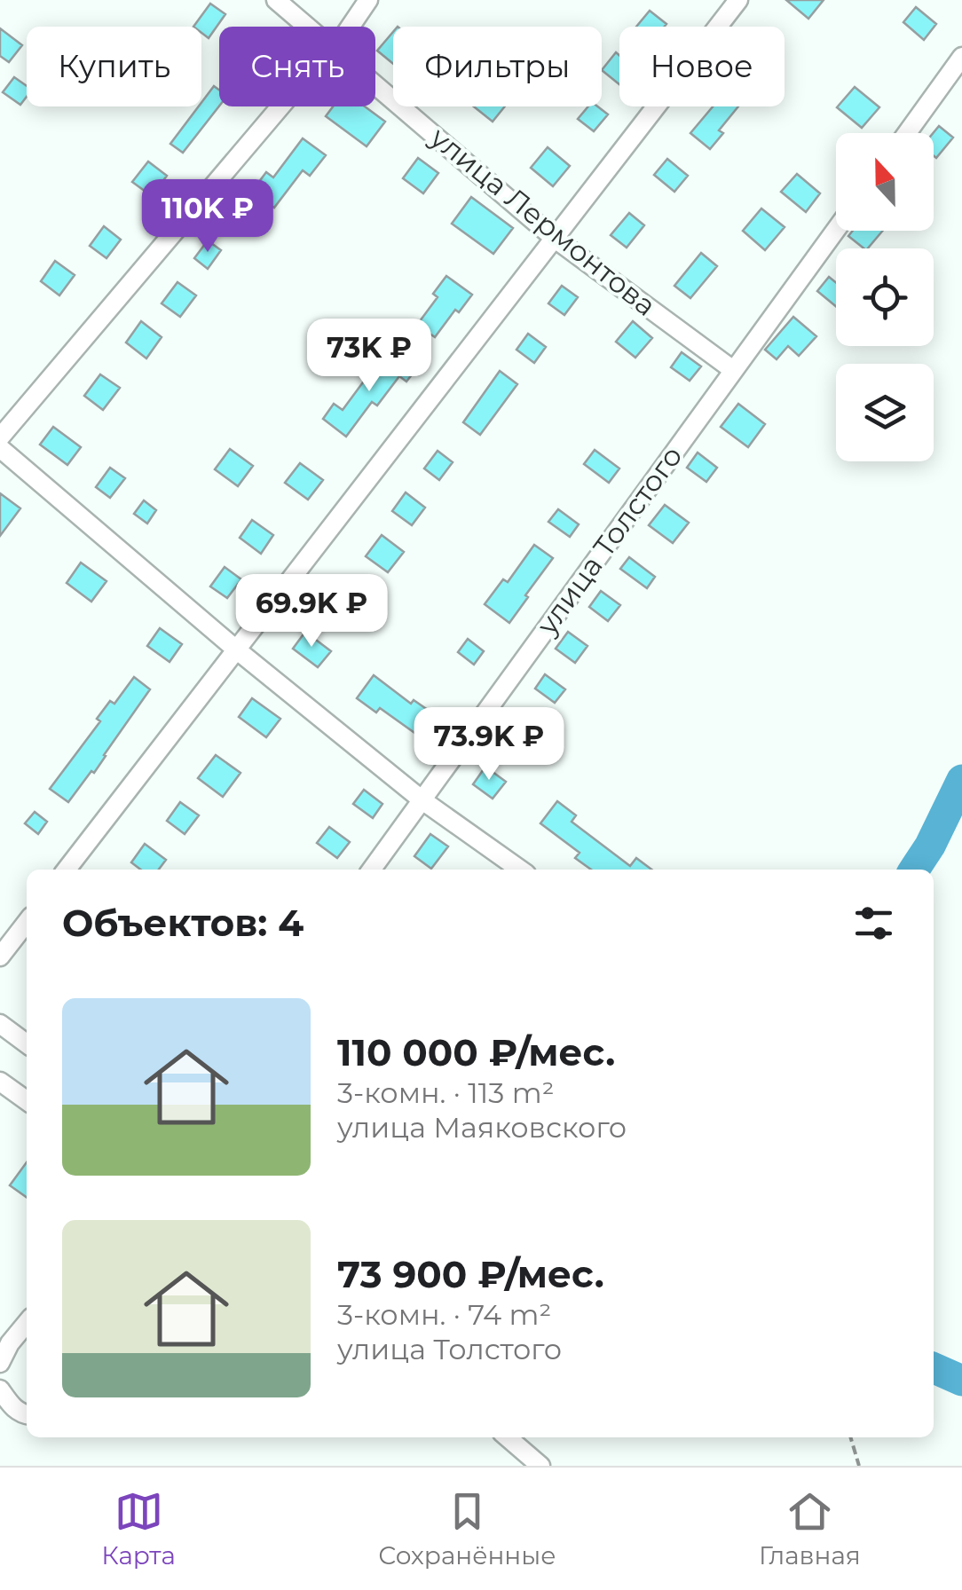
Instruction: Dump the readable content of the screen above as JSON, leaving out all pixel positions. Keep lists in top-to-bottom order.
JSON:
{
  "streets": {
    "street": ["улица Лермонтова", "улица Толстого"]
  },
  "crossings": [
    ["улица Лермонтова", "улица Толстого"]
  ],
  "north": "top",
  "page": {
    "chip": [
      "Купить",
      "Снять",
      "Фильтры",
      "Новое"
    ],
    "price": [
      "110K ₽",
      "73K ₽",
      "69.9K ₽",
      "73.9K ₽"
    ],
    "heading": "Объектов: 4",
    "list": [
      {
        "name": "110 000 ₽/мес.",
        "note": "3-комн. · 113 m² · улица Маяковского"
      },
      {
        "name": "73 900 ₽/мес.",
        "note": "3-комн. · 74 m² · улица Толстого"
      }
    ],
    "tabs": ["Карта", "Сохранённые", "Главная"]
  }
}
